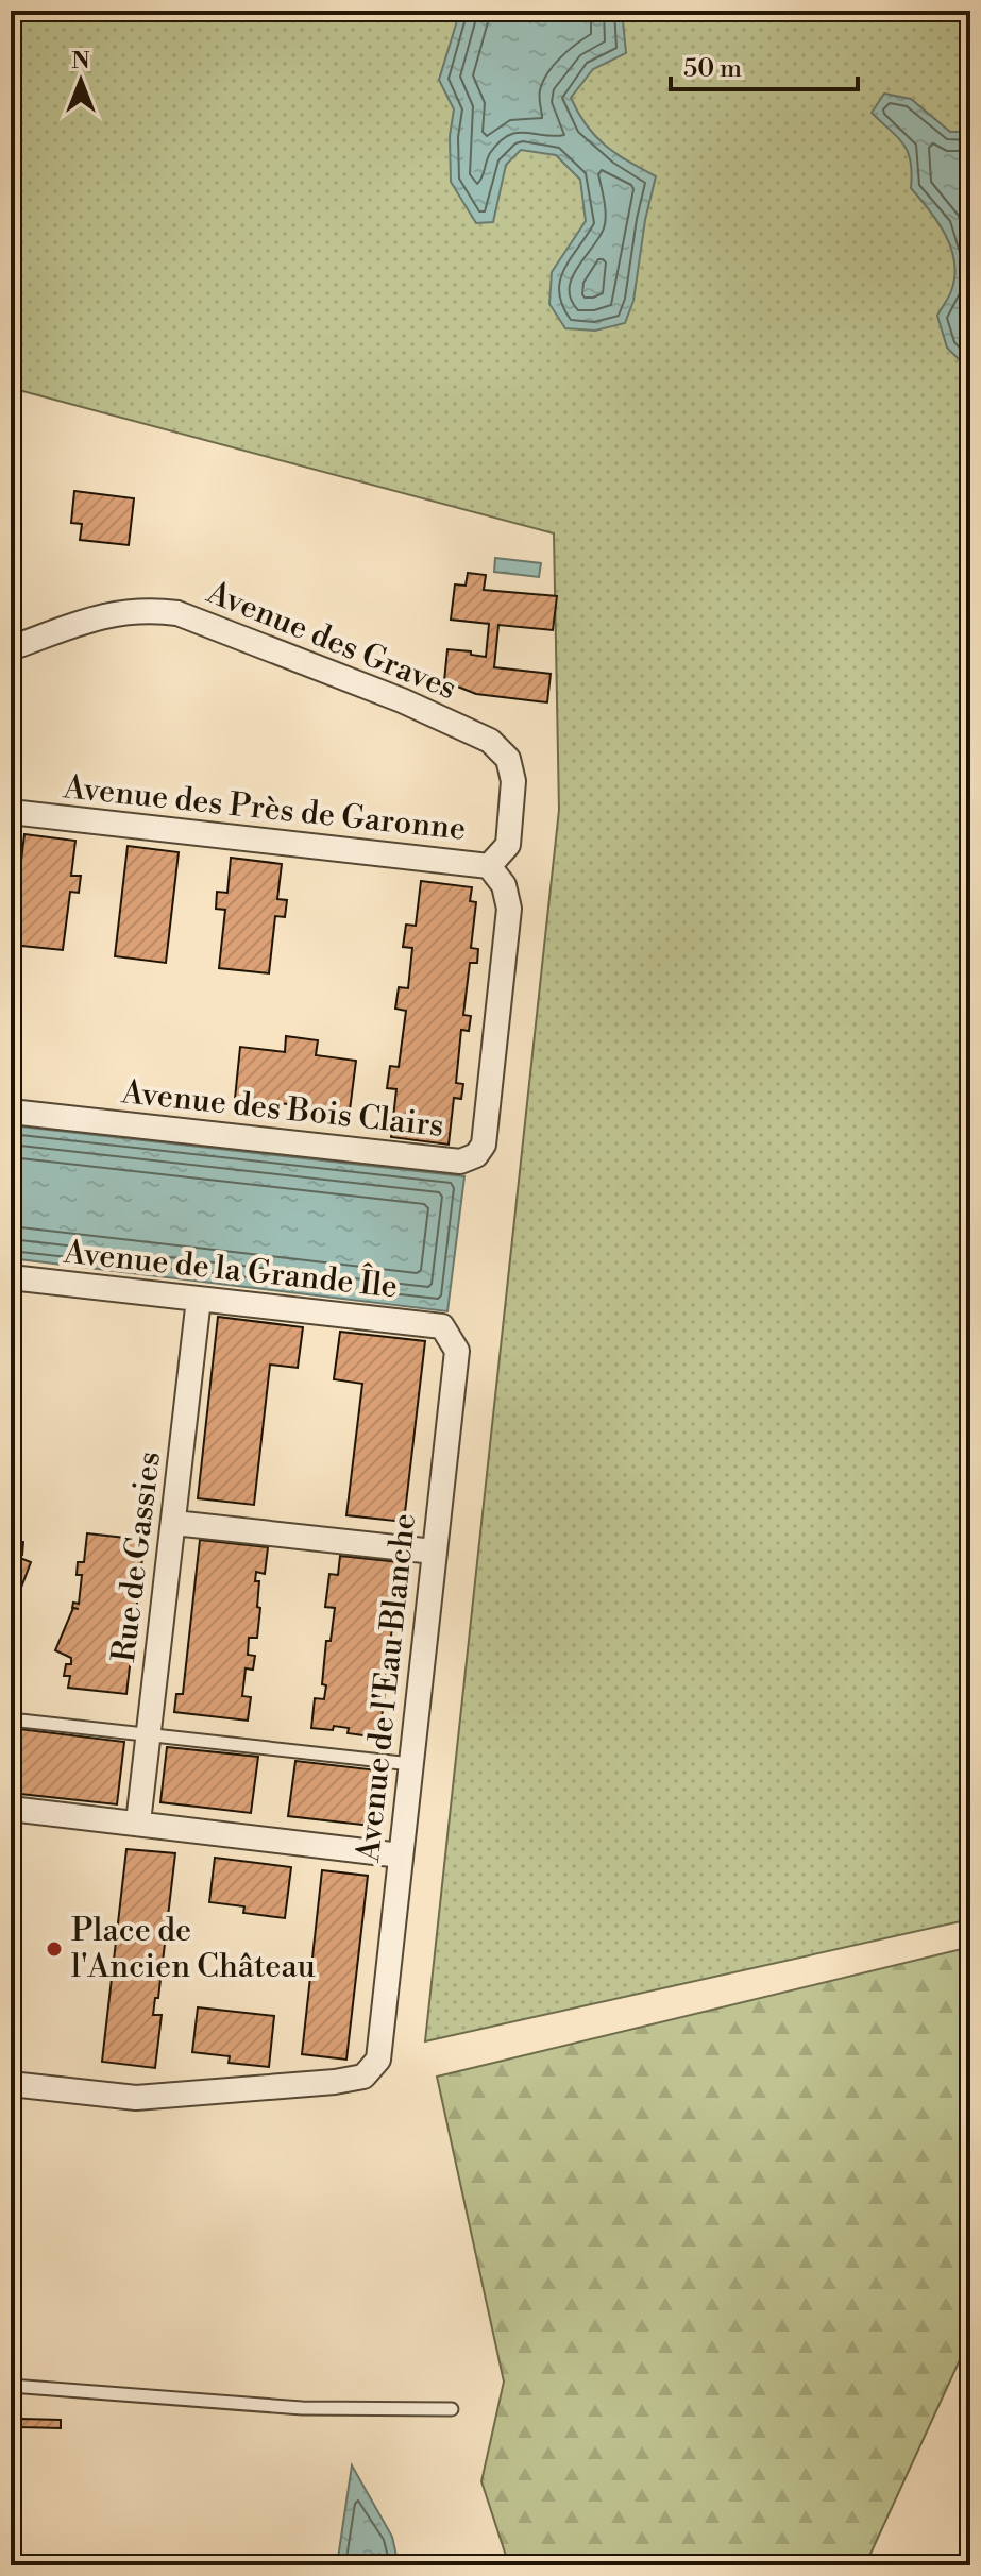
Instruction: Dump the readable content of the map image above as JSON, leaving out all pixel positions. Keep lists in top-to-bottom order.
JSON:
{
  "streets": {
    "street": [
      "Avenue des Graves",
      "Avenue des Près de Garonne",
      "Avenue des Bois Clairs",
      "Avenue de la Grande Île",
      "Rue de Gassies",
      "Avenue de l'Eau Blanche"
    ]
  },
  "crossings": [
    ["Avenue des Graves", "Avenue des Près de Garonne"],
    ["Avenue des Graves", "Avenue des Bois Clairs"],
    ["Avenue des Près de Garonne", "Avenue des Bois Clairs"],
    ["Avenue de la Grande Île", "Rue de Gassies"],
    ["Avenue de la Grande Île", "Avenue de l'Eau Blanche"]
  ],
  "places": ["Place de l'Ancien Château"],
  "scale_bar": "50 m",
  "north": "top"
}
